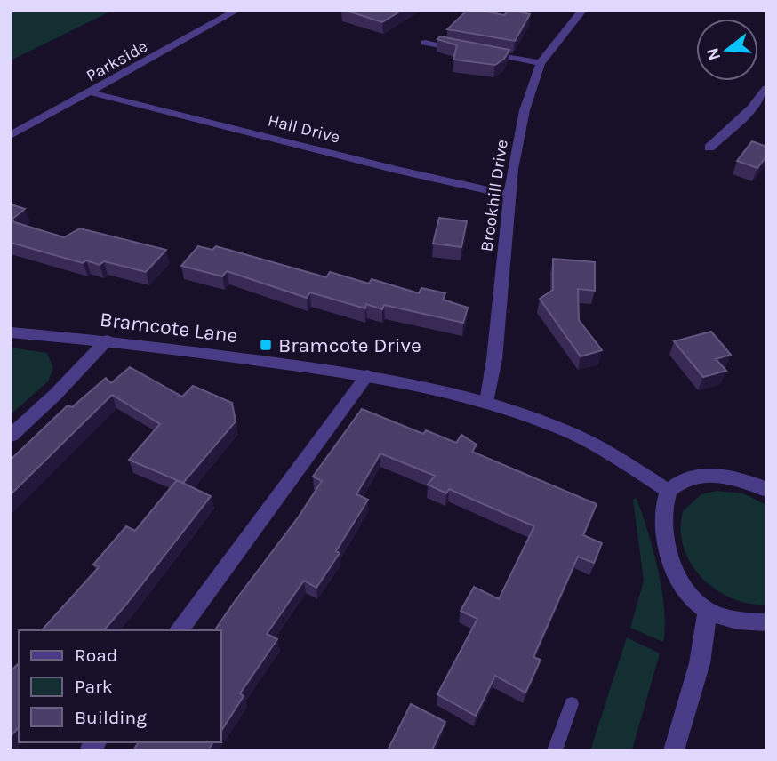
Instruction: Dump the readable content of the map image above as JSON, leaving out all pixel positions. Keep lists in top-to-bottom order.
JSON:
{
  "streets": {
    "street": [
      "Parkside",
      "Hall Drive",
      "Brookhill Drive",
      "Bramcote Lane"
    ]
  },
  "crossings": [
    ["Parkside", "Hall Drive"],
    ["Hall Drive", "Brookhill Drive"],
    ["Brookhill Drive", "Bramcote Lane"]
  ],
  "places": {
    "transit": ["Bramcote Drive"]
  },
  "legend": ["Road", "Park", "Building"],
  "north": "left"
}
